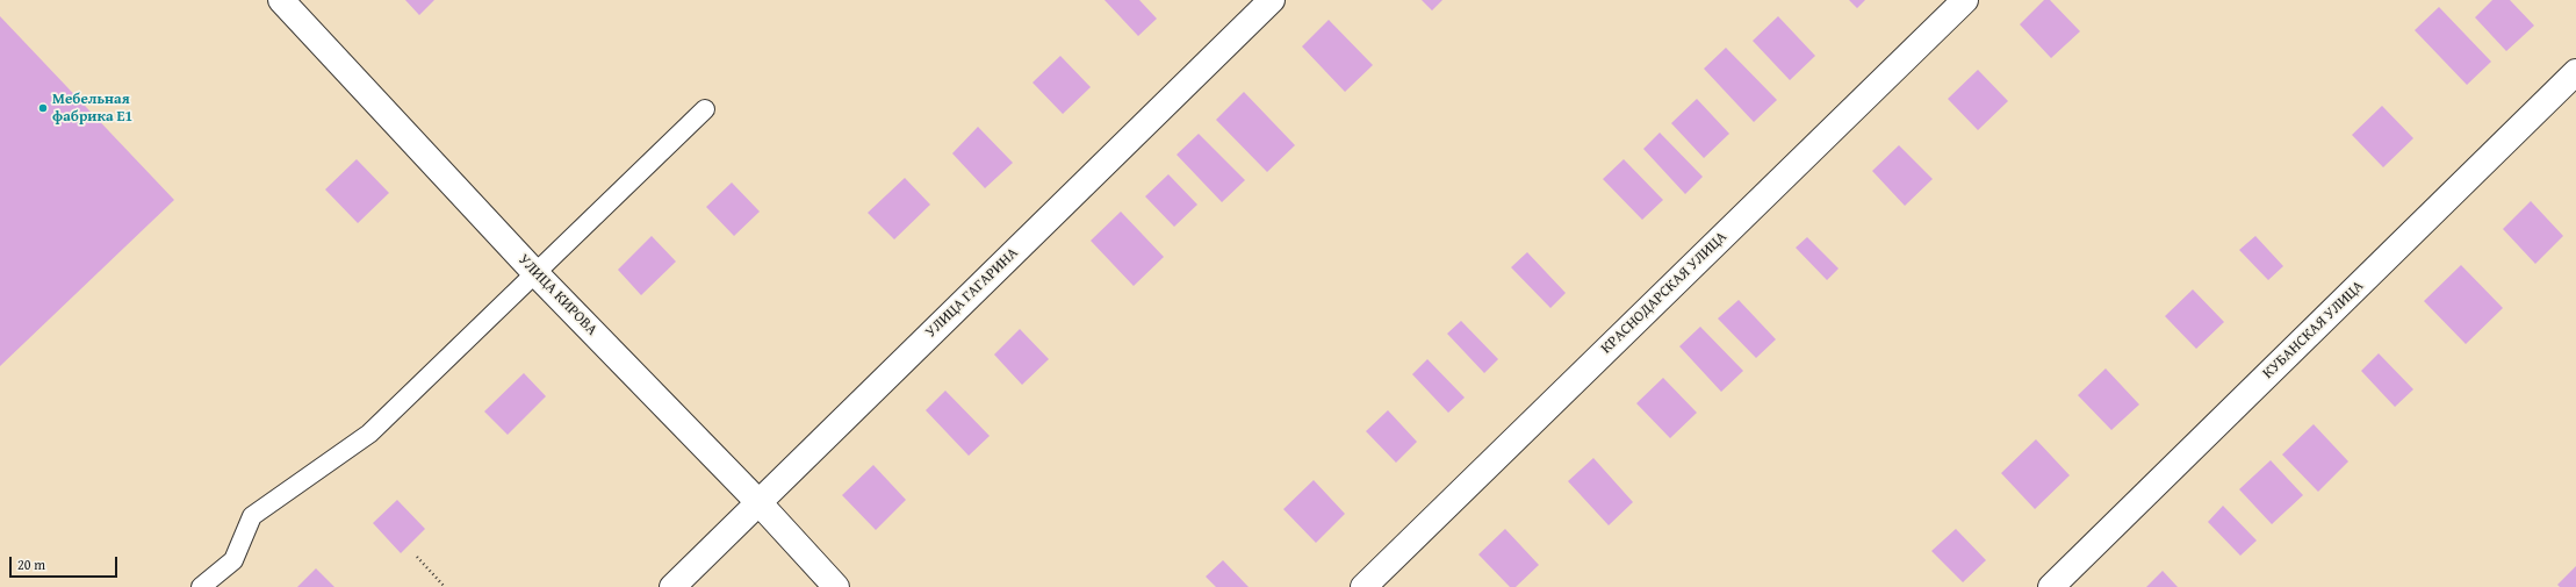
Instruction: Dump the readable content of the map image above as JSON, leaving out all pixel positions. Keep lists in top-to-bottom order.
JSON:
{
  "streets": {
    "street": [
      "УЛИЦА ГАГАРИНА",
      "КРАСНОДАРСКАЯ УЛИЦА",
      "УЛИЦА КИРОВА",
      "КУБАНСКАЯ УЛИЦА"
    ]
  },
  "crossings": [
    ["УЛИЦА ГАГАРИНА", "УЛИЦА КИРОВА"]
  ],
  "places": ["Мебельная фабрика Е1"],
  "scale_bar": "20 m"
}
